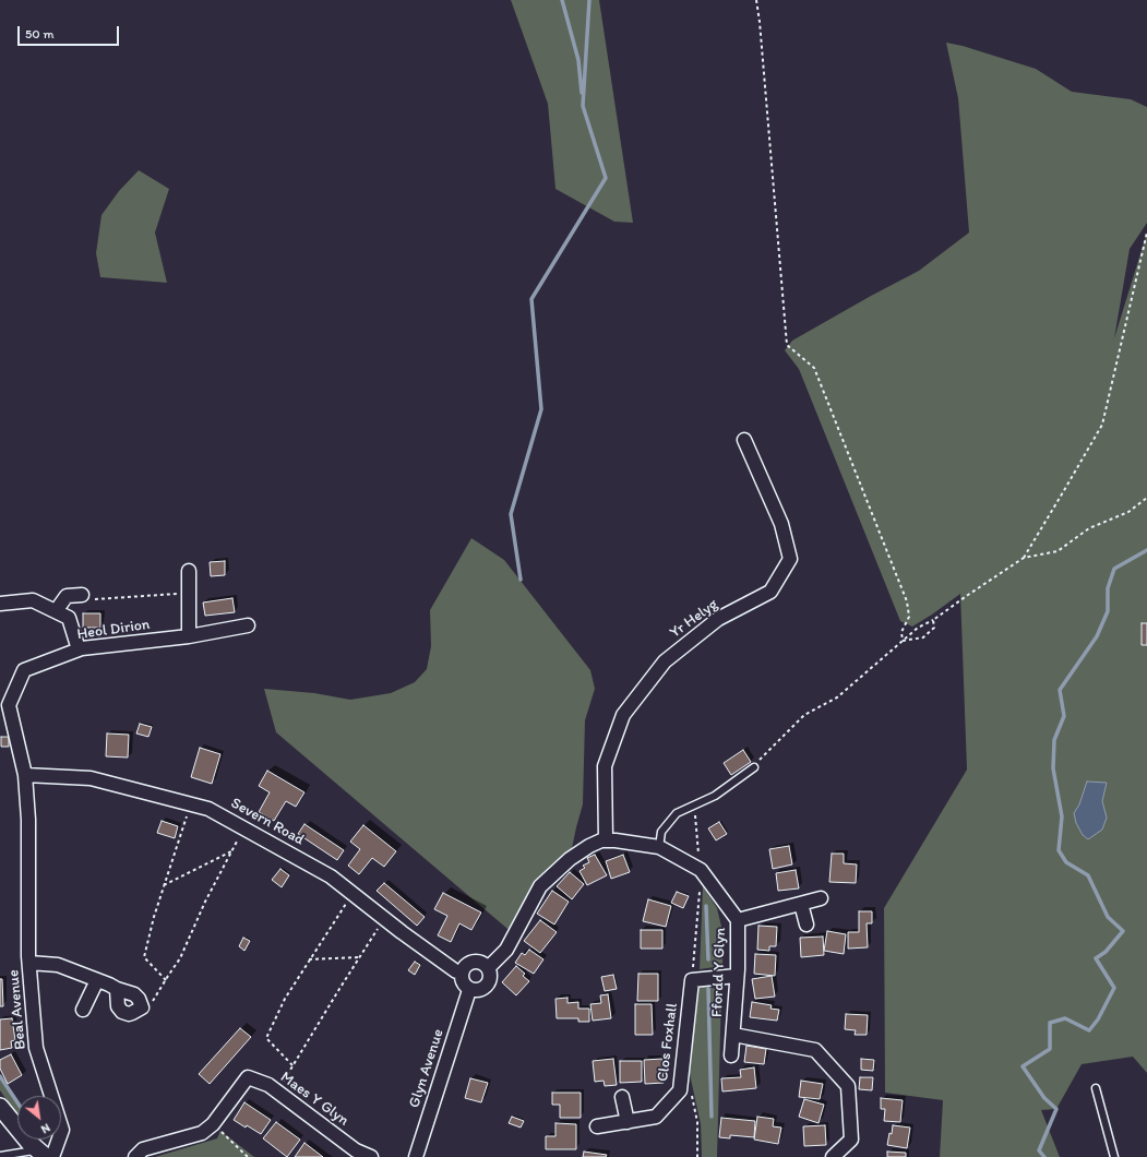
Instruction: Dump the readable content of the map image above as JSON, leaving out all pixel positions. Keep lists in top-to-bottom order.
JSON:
{
  "streets": {
    "street": [
      "Yr Helyg",
      "Heol Dirion",
      "Severn Road",
      "Ffordd Y Glyn",
      "Beal Avenue",
      "Clos Foxhall",
      "Glyn Avenue",
      "Maes Y Glyn"
    ]
  },
  "crossings": [
    ["Yr Helyg", "Ffordd Y Glyn"],
    ["Heol Dirion", "Severn Road"],
    ["Heol Dirion", "Beal Avenue"],
    ["Severn Road", "Ffordd Y Glyn"],
    ["Severn Road", "Beal Avenue"],
    ["Severn Road", "Glyn Avenue"],
    ["Ffordd Y Glyn", "Glyn Avenue"]
  ],
  "scale_bar": "50 m",
  "north": "bottom right"
}
